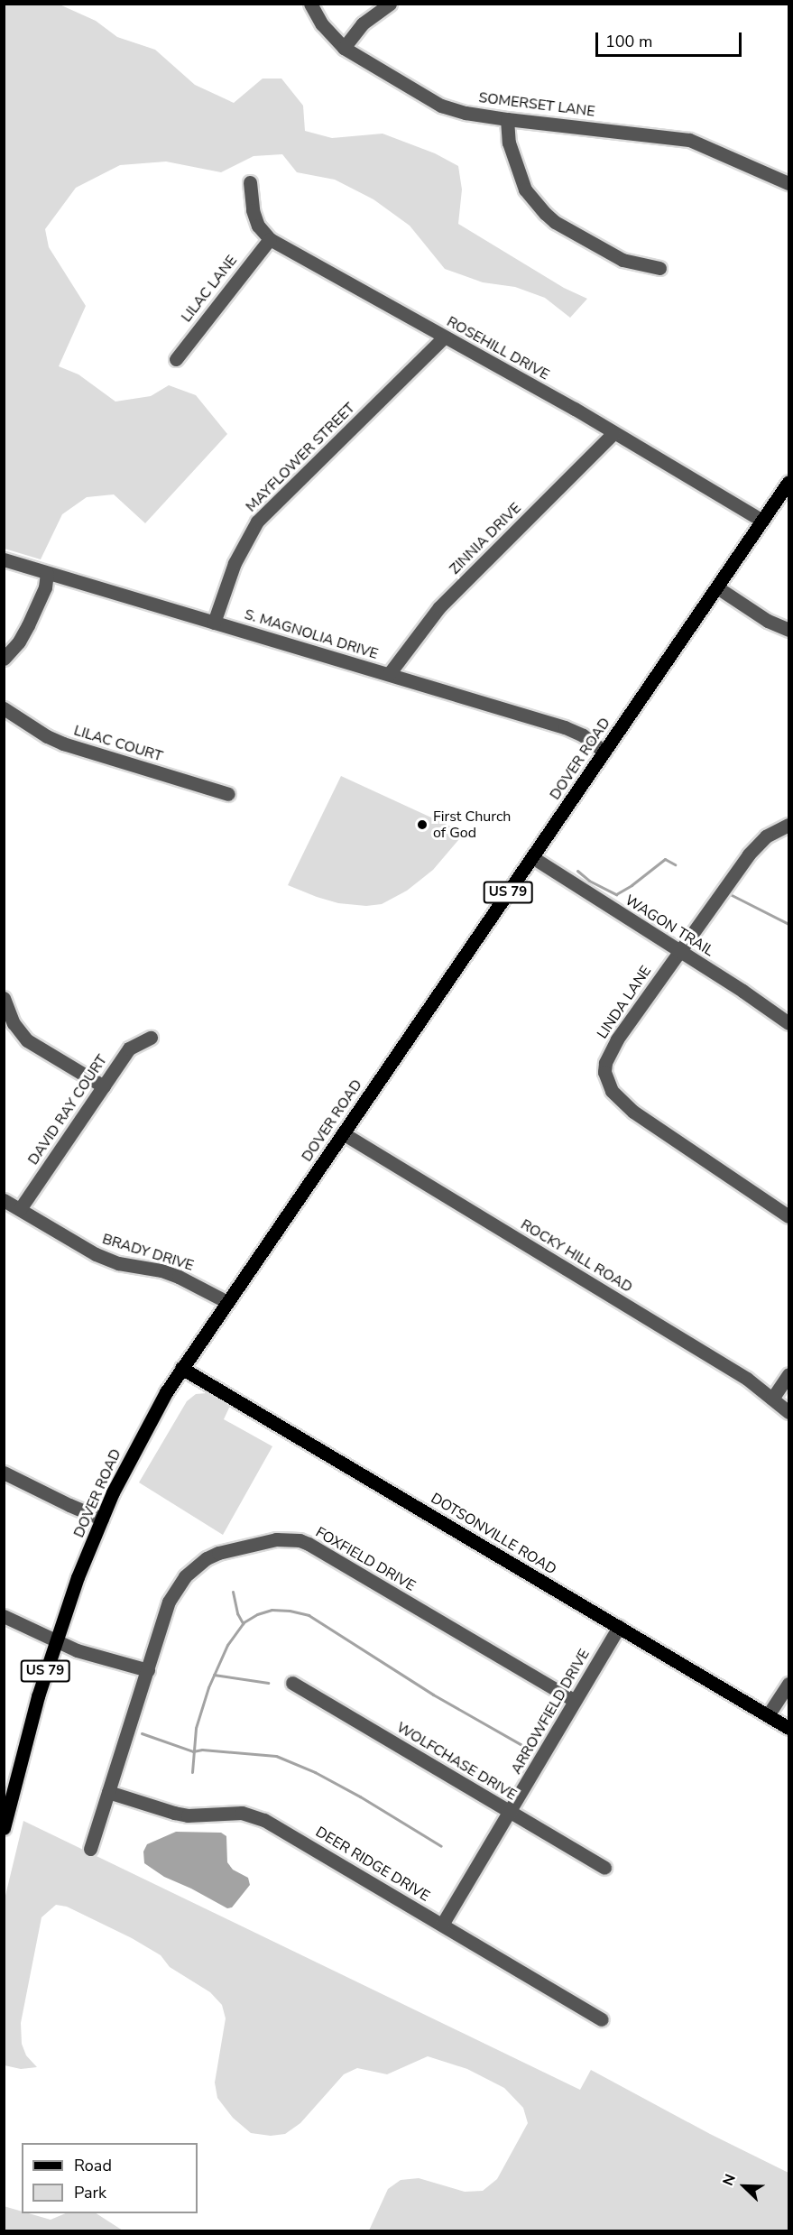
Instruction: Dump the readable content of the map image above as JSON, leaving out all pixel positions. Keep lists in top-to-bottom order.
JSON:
{
  "streets": {
    "main road": ["DOVER ROAD", "US 79", "DOTSONVILLE ROAD"],
    "street": [
      "SOMERSET LANE",
      "LILAC LANE",
      "ROSEHILL DRIVE",
      "MAYFLOWER STREET",
      "ZINNIA DRIVE",
      "S. MAGNOLIA DRIVE",
      "LILAC COURT",
      "WAGON TRAIL",
      "LINDA LANE",
      "DAVID RAY COURT",
      "BRADY DRIVE",
      "ROCKY HILL ROAD",
      "FOXFIELD DRIVE",
      "ARROWFIELD DRIVE",
      "WOLFCHASE DRIVE",
      "DEER RIDGE DRIVE"
    ]
  },
  "crossings": [
    ["LILAC LANE", "ROSEHILL DRIVE"],
    ["ROSEHILL DRIVE", "MAYFLOWER STREET"],
    ["ROSEHILL DRIVE", "ZINNIA DRIVE"],
    ["ROSEHILL DRIVE", "DOVER ROAD"],
    ["MAYFLOWER STREET", "S. MAGNOLIA DRIVE"],
    ["ZINNIA DRIVE", "S. MAGNOLIA DRIVE"],
    ["S. MAGNOLIA DRIVE", "DOVER ROAD"],
    ["DOVER ROAD", "WAGON TRAIL"],
    ["DOVER ROAD", "BRADY DRIVE"],
    ["DOVER ROAD", "ROCKY HILL ROAD"],
    ["DOVER ROAD", "DOTSONVILLE ROAD"],
    ["WAGON TRAIL", "LINDA LANE"],
    ["DAVID RAY COURT", "BRADY DRIVE"],
    ["DOTSONVILLE ROAD", "ARROWFIELD DRIVE"],
    ["FOXFIELD DRIVE", "ARROWFIELD DRIVE"],
    ["FOXFIELD DRIVE", "DEER RIDGE DRIVE"],
    ["ARROWFIELD DRIVE", "WOLFCHASE DRIVE"],
    ["ARROWFIELD DRIVE", "DEER RIDGE DRIVE"]
  ],
  "places": ["First Church of God"],
  "legend": ["Road", "Park"],
  "scale_bar": "100 m",
  "north": "top left"
}
